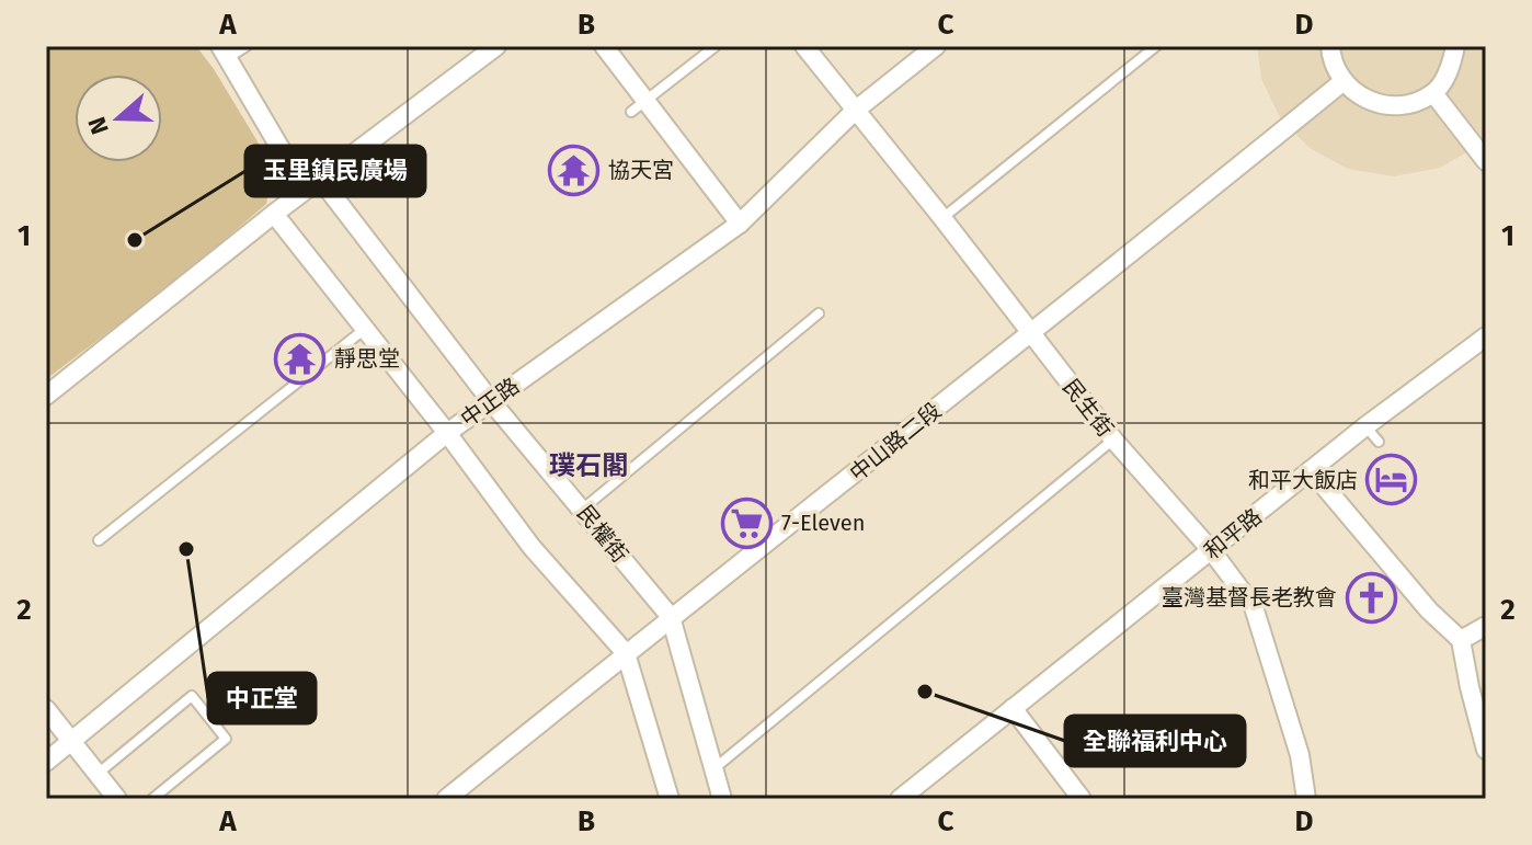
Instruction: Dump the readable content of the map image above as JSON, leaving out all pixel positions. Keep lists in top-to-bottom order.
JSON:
{
  "streets": {
    "street": [
      "中正路",
      "民生街",
      "中山路二段",
      "民權街",
      "和平路"
    ]
  },
  "crossings": [
    ["中正路", "民生街"],
    ["中正路", "民權街"],
    ["民生街", "中山路二段"],
    ["民生街", "和平路"],
    ["中山路二段", "民權街"]
  ],
  "districts": ["璞石閣"],
  "places": {
    "temple": ["協天宮", "靜思堂"],
    "other": ["玉里鎮民廣場", "中正堂", "全聯福利中心"],
    "hotel": ["和平大飯店"],
    "supermarket": ["7-Eleven"],
    "church": ["臺灣基督長老教會"]
  },
  "north": "left",
  "grid": {
    "columns": [
      "A",
      "B",
      "C",
      "D"
    ],
    "rows": ["1", "2"]
  }
}
